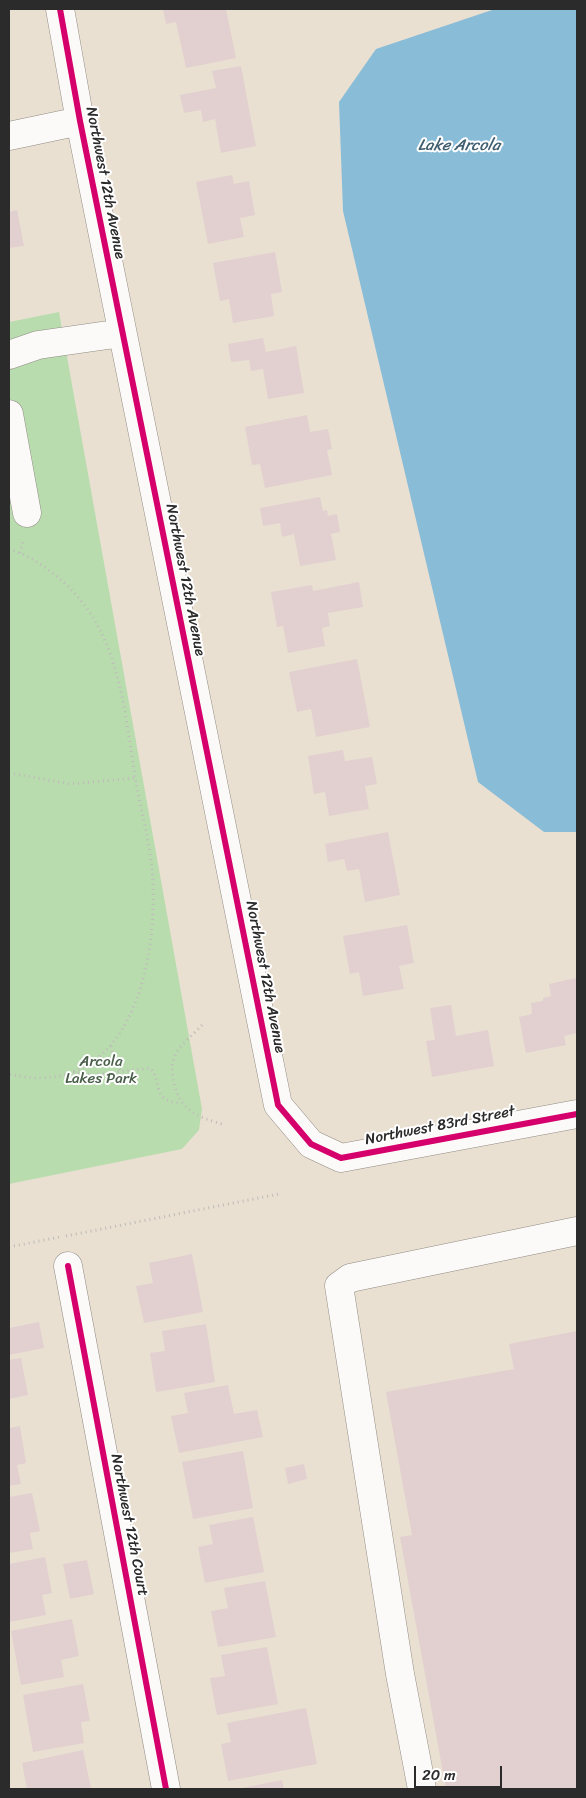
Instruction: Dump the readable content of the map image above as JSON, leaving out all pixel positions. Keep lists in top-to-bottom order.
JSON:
{
  "streets": {
    "street": ["Northwest 12th Avenue", "Northwest 83rd Street", "Northwest 12th Court"]
  },
  "crossings": [
    ["Northwest 12th Avenue", "Northwest 83rd Street"]
  ],
  "water": ["Lake Arcola"],
  "parks": ["Arcola Lakes Park"],
  "scale_bar": "20 m"
}
